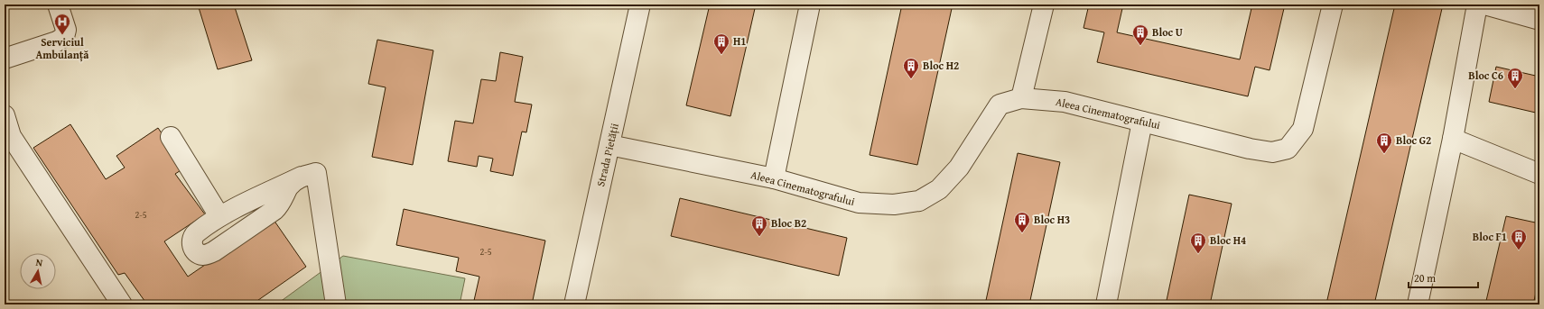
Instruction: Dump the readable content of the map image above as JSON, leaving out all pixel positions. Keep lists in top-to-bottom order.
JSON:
{
  "streets": {
    "street": ["Aleea Cinematografului", "Strada Pietății"]
  },
  "crossings": [
    ["Aleea Cinematografului", "Strada Pietății"]
  ],
  "places": {
    "hospital": ["Serviciul Ambulanță"],
    "building": [
      "Bloc U",
      "H1",
      "Bloc H2",
      "Bloc C6",
      "Bloc G2",
      "Bloc H3",
      "Bloc B2",
      "Bloc F1",
      "Bloc H4"
    ]
  },
  "house_numbers": ["2-5", "2-5"],
  "scale_bar": "20 m",
  "north": "top"
}
